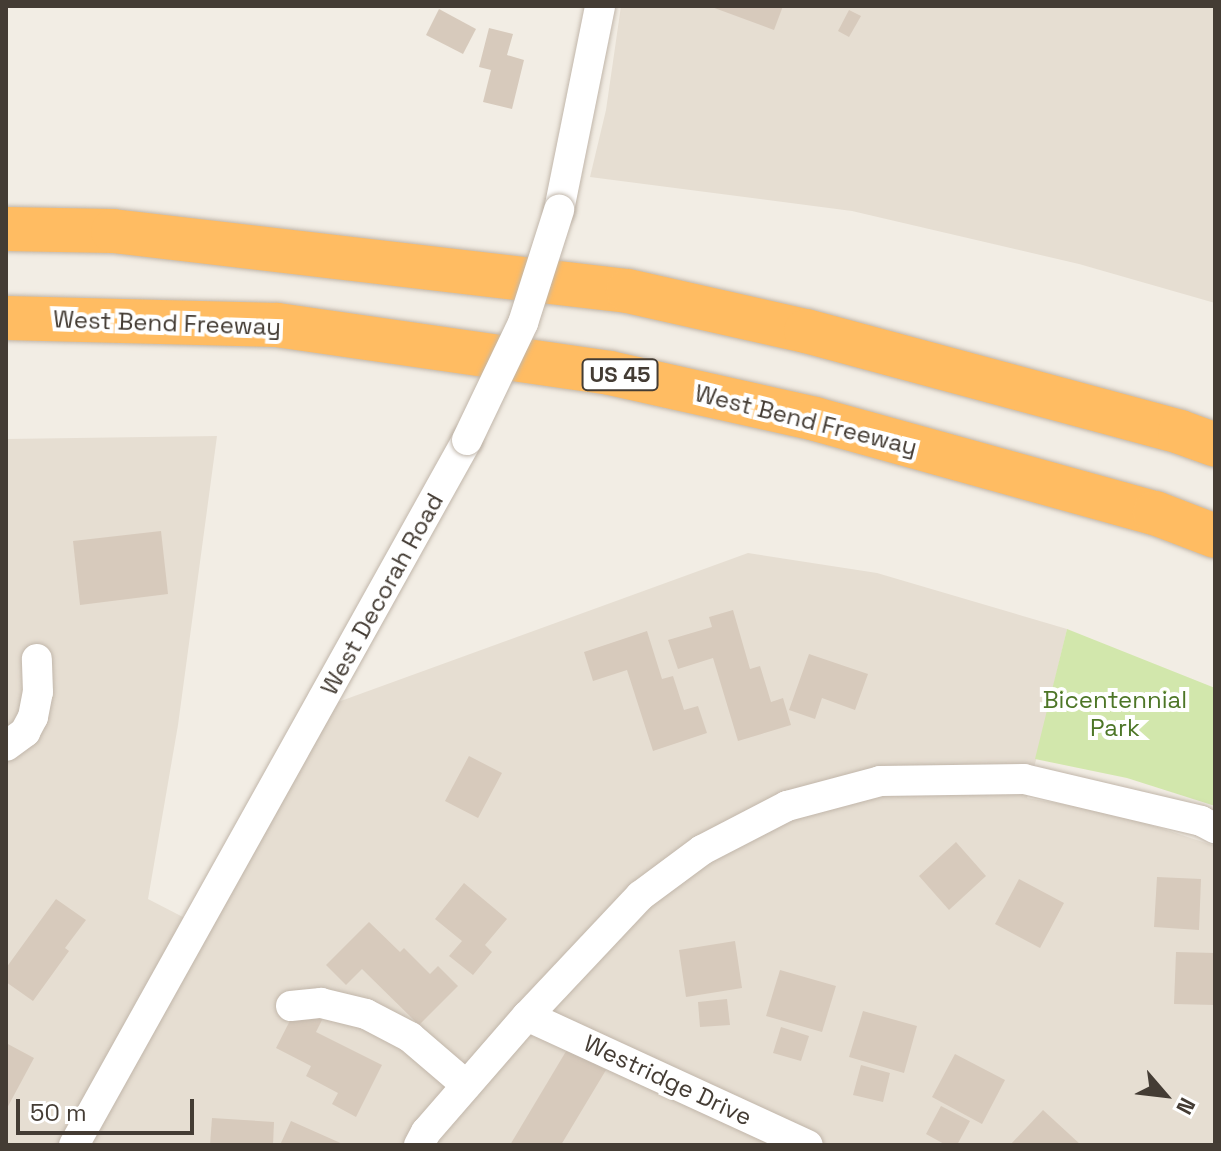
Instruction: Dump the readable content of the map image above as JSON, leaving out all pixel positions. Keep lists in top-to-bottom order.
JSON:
{
  "streets": {
    "highway": ["West Bend Freeway", "US 45"],
    "street": ["West Decorah Road", "Westridge Drive"]
  },
  "parks": ["Bicentennial Park"],
  "scale_bar": "50 m",
  "north": "bottom right"
}
